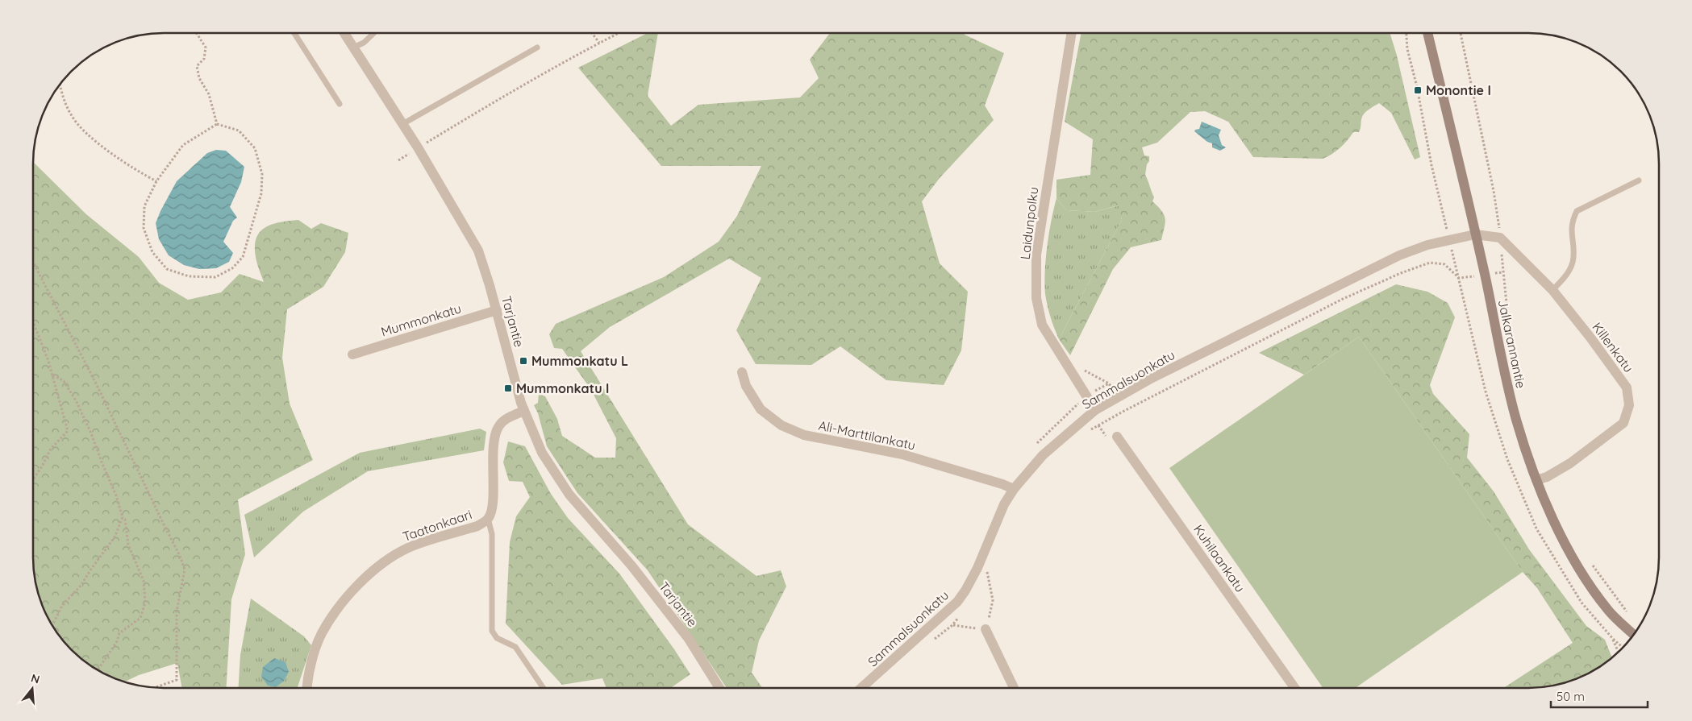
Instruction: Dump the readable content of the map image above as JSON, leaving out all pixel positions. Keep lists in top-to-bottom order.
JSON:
{
  "streets": {
    "main road": ["Jalkarannantie"],
    "street": [
      "Laidunpolku",
      "Mummonkatu",
      "Tarjantie",
      "Killenkatu",
      "Sammalsuonkatu",
      "Ali-Marttilankatu",
      "Taatonkaari",
      "Kuhilaankatu"
    ]
  },
  "crossings": [
    ["Laidunpolku", "Sammalsuonkatu"],
    ["Mummonkatu", "Tarjantie"],
    ["Tarjantie", "Taatonkaari"],
    ["Jalkarannantie", "Killenkatu"],
    ["Jalkarannantie", "Sammalsuonkatu"],
    ["Sammalsuonkatu", "Ali-Marttilankatu"]
  ],
  "places": {
    "transit": ["Monontie I", "Mummonkatu L", "Mummonkatu I"]
  },
  "scale_bar": "50 m",
  "north": "top"
}
